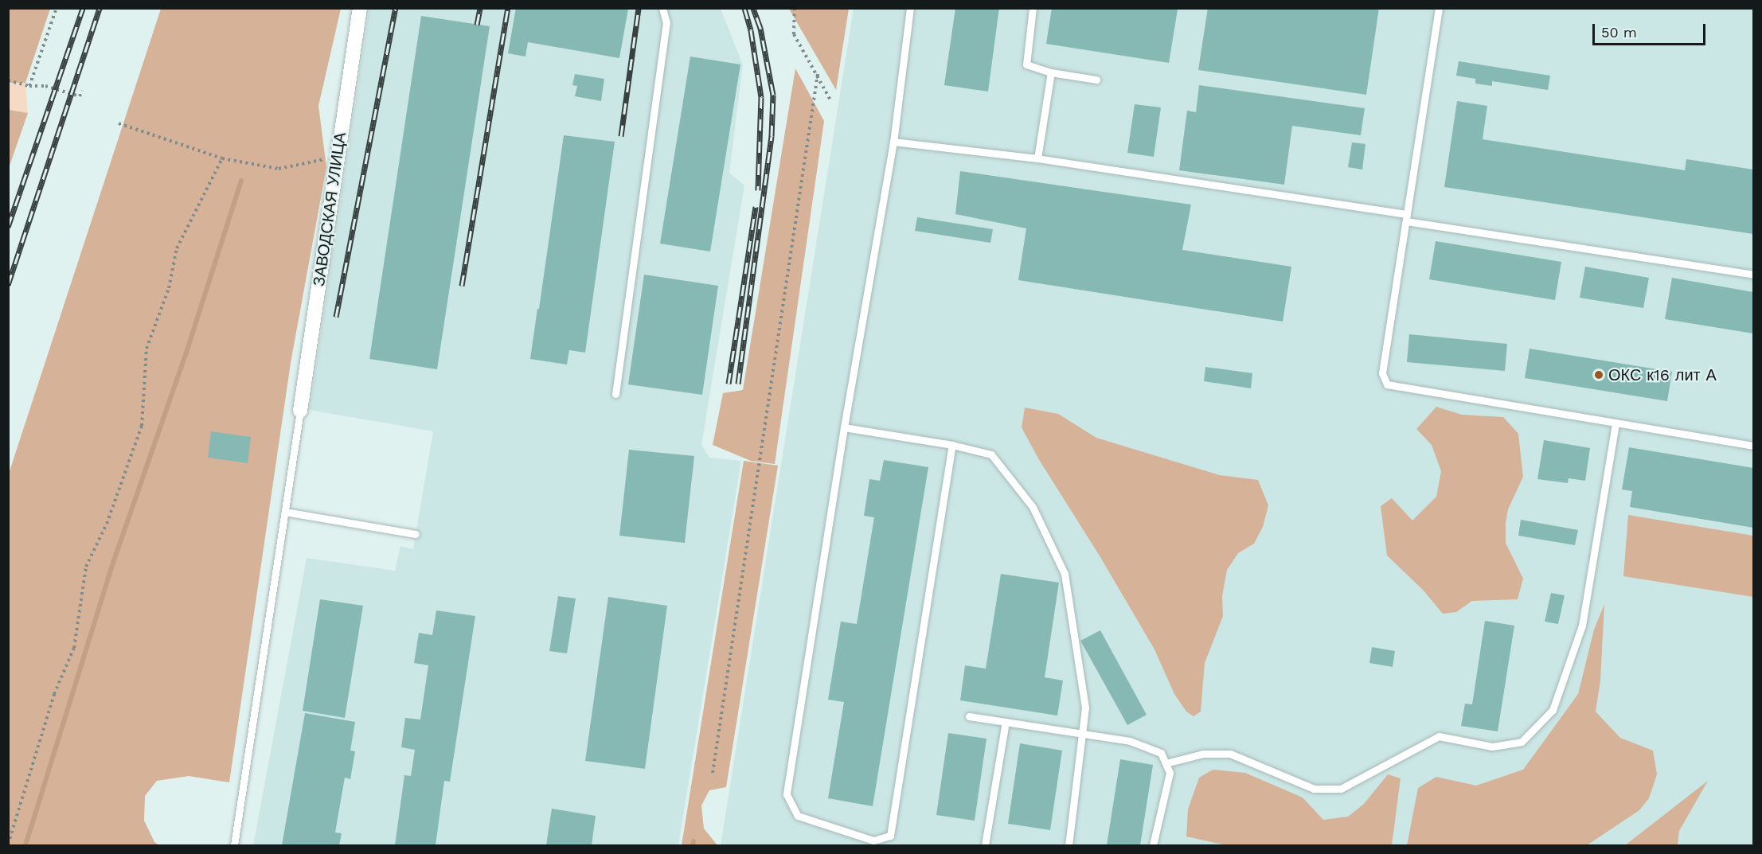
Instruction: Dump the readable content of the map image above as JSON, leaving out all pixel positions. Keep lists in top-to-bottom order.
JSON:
{
  "streets": {
    "street": ["ЗАВОДСКАЯ УЛИЦА"]
  },
  "places": ["ОКС к16 лит А"],
  "scale_bar": "50 m"
}
